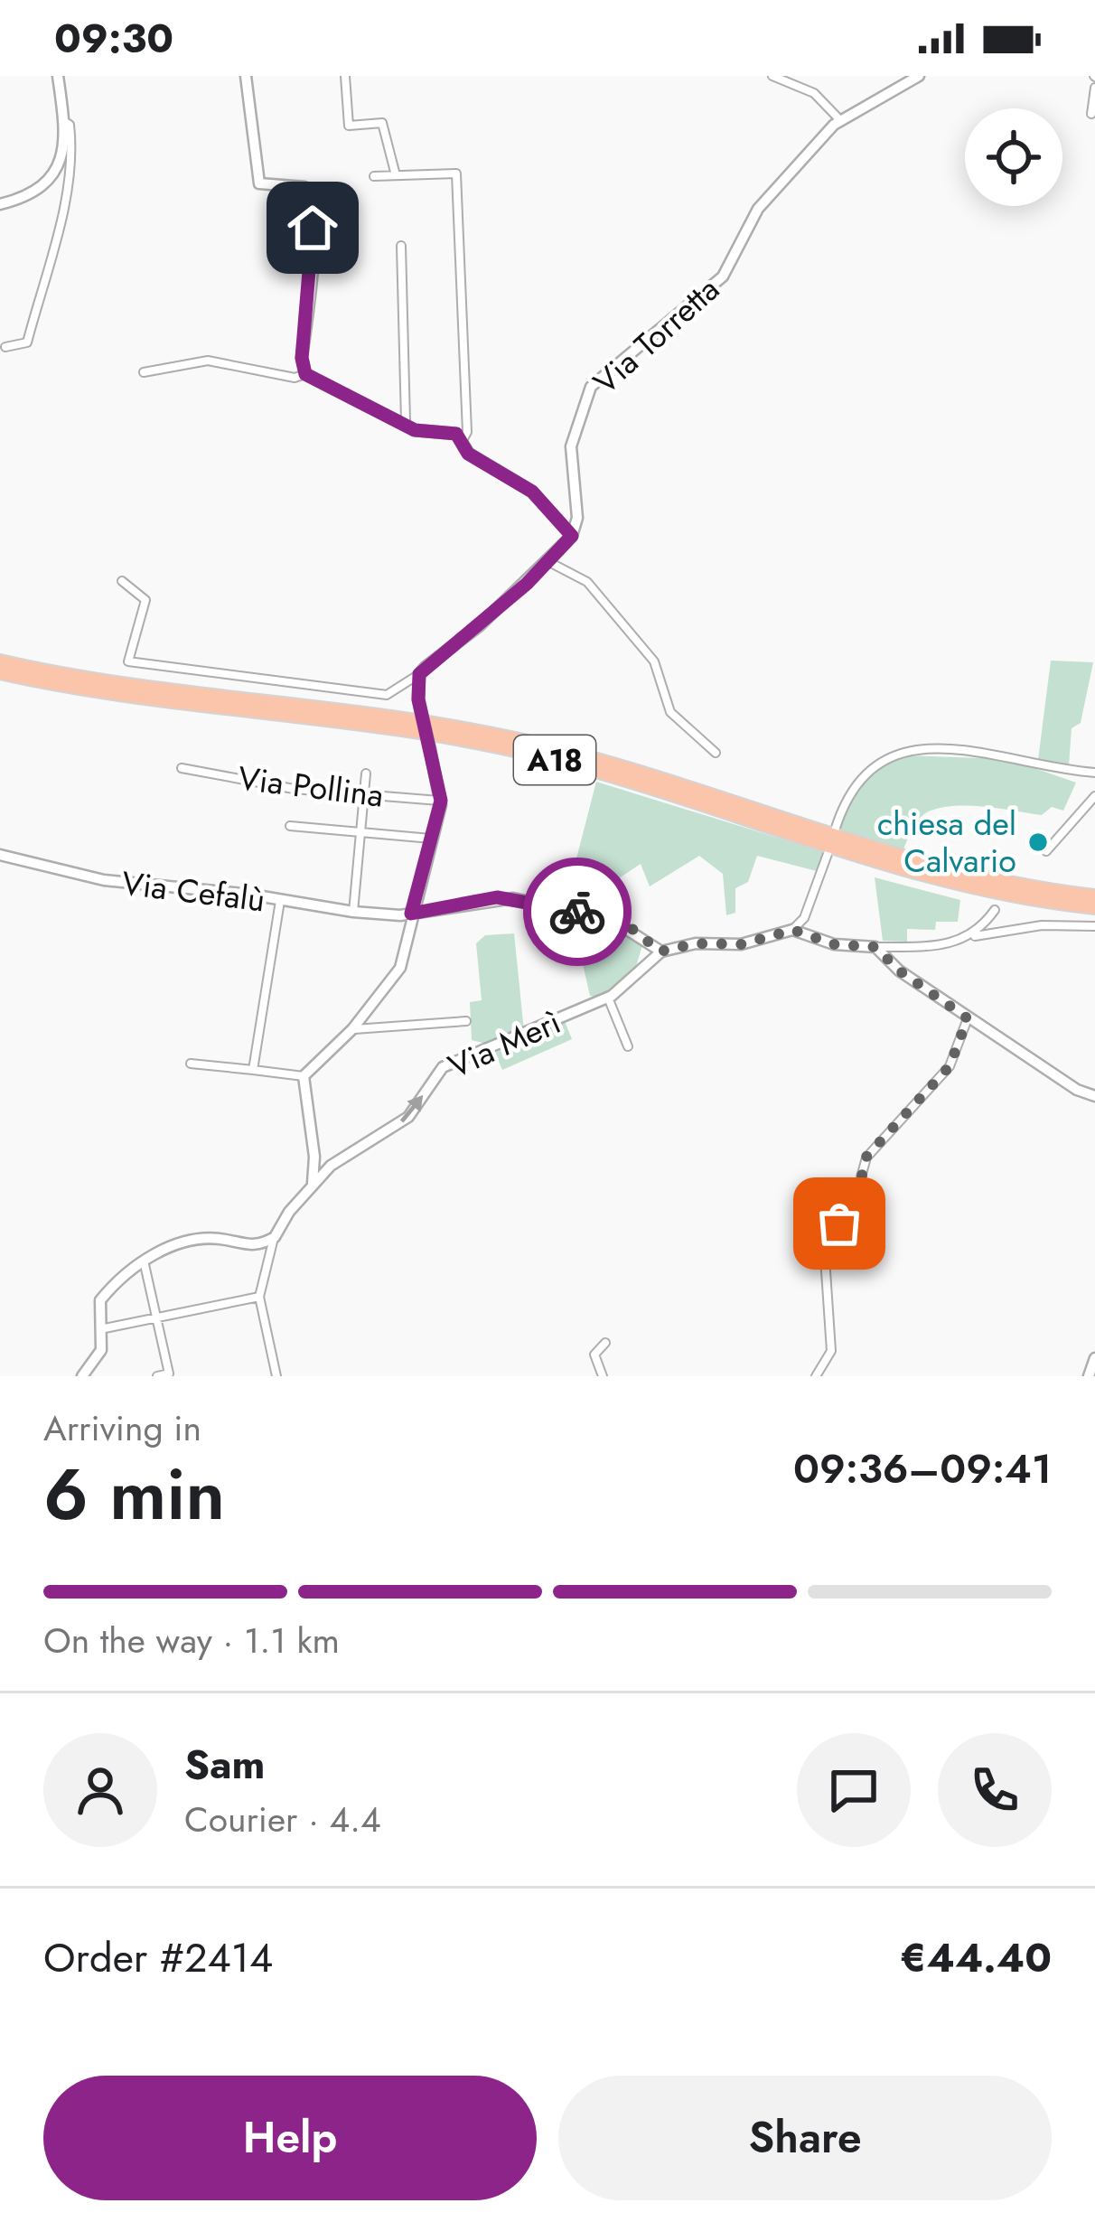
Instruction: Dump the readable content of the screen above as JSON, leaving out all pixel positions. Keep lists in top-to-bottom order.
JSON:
{
  "streets": {
    "highway": ["A18"],
    "street": [
      "Via Torretta",
      "Via Pollina",
      "Via Cefalù",
      "Via Merì"
    ]
  },
  "crossings": [
    ["Via Cefalù", "Via Merì"]
  ],
  "one_way": ["Via Merì"],
  "places": ["chiesa del Calvario"],
  "page": {
    "status": "09:30",
    "heading": ["6 min", "Arriving in", "09:36–09:41"],
    "panel": [
      "Sam",
      "Courier · 4.4",
      "Order #2414",
      "€44.40"
    ],
    "bar": "On the way · 1.1 km",
    "buttons": ["Help", "Share"]
  }
}
